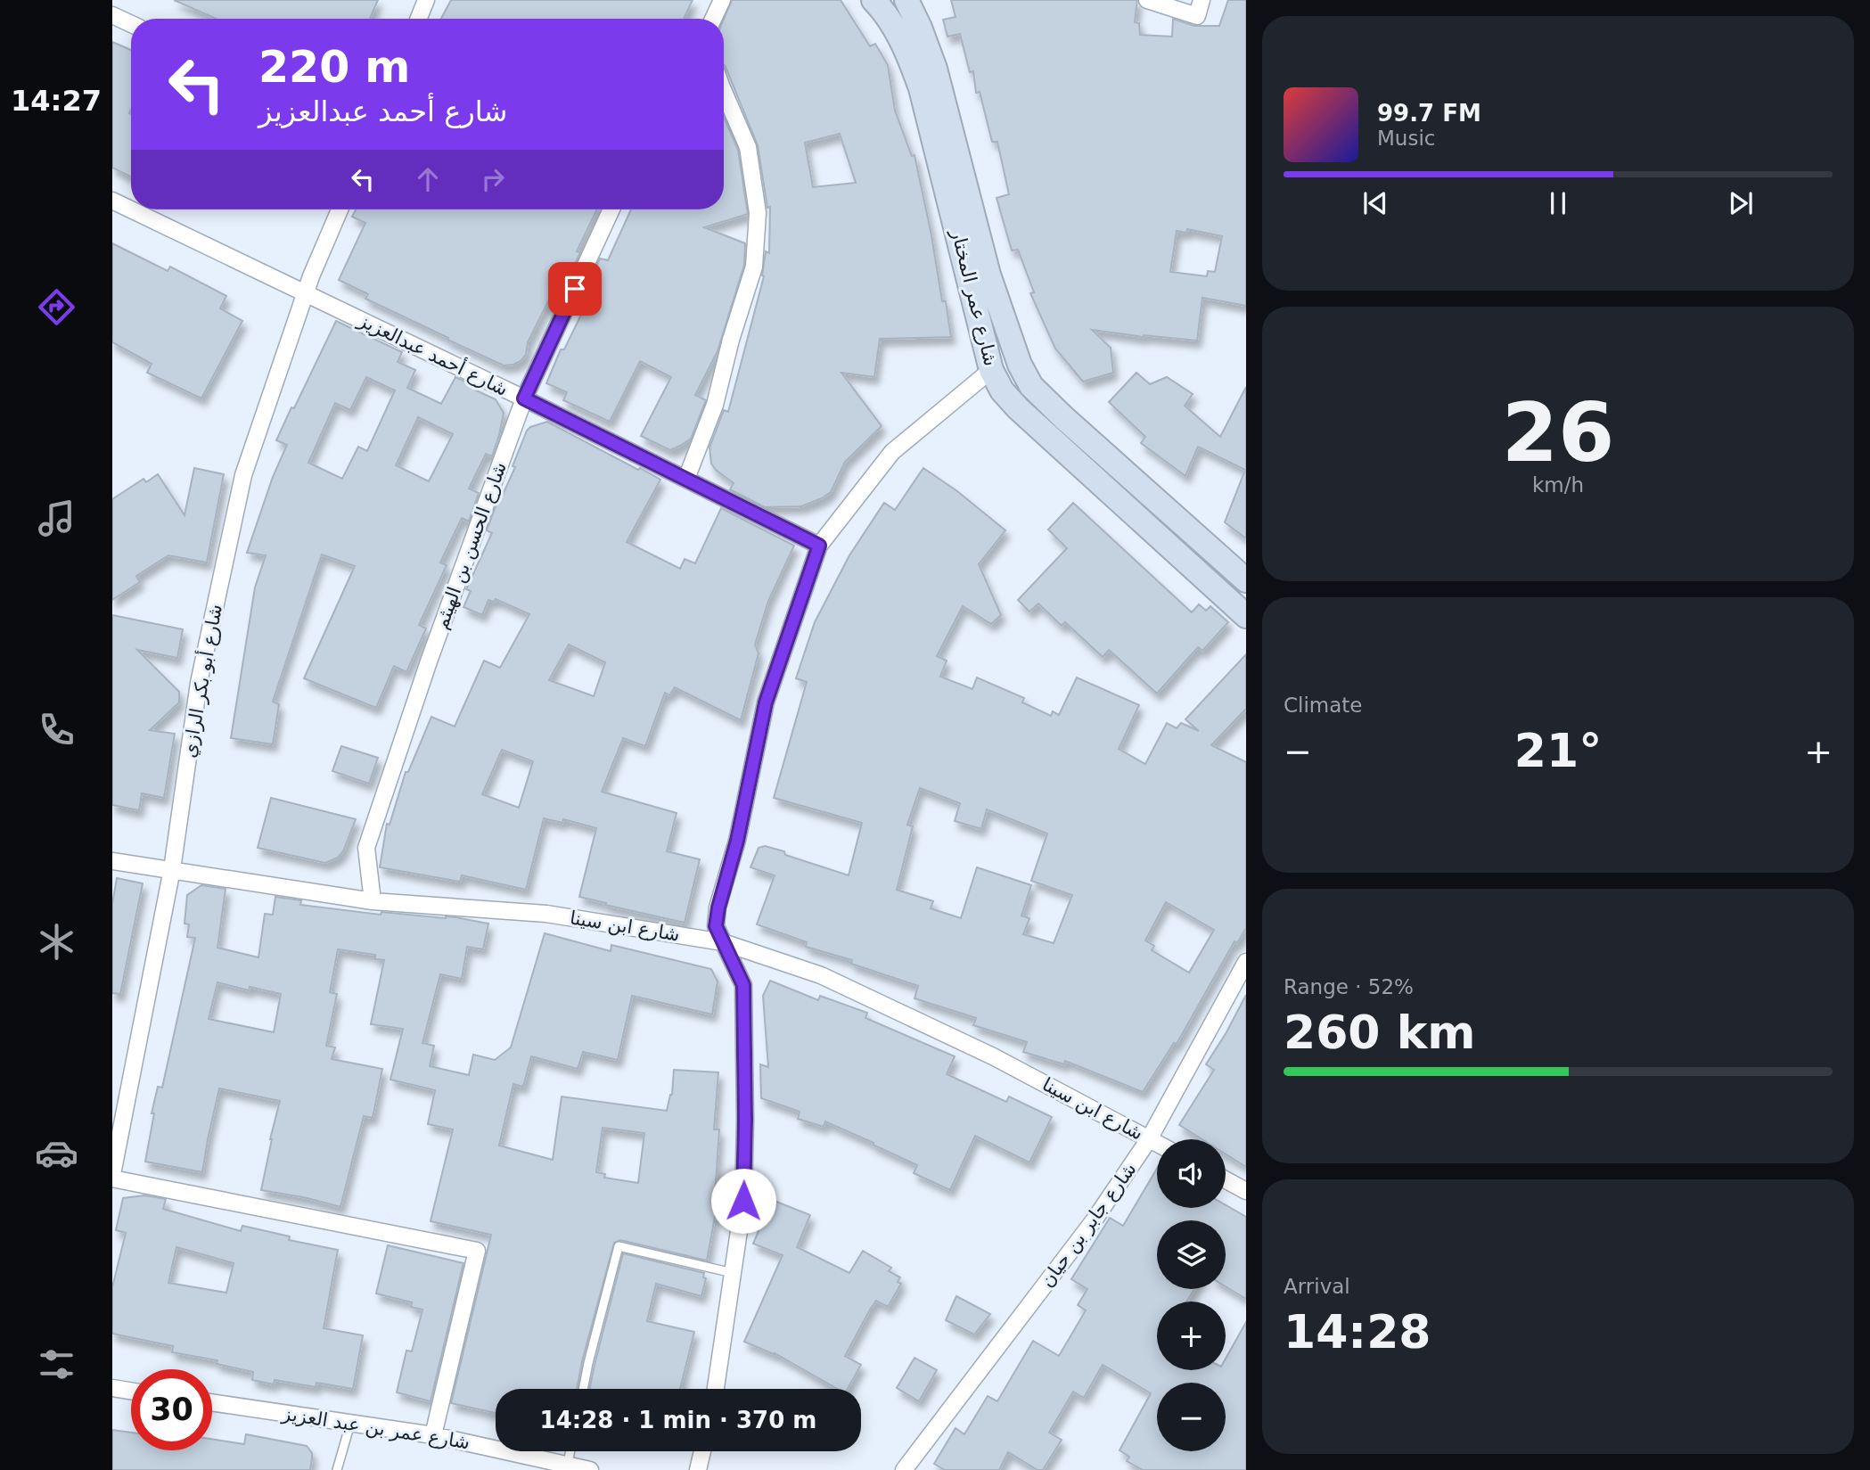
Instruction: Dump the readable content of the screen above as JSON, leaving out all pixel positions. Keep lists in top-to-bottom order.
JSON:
{
  "streets": {
    "main road": ["شارع عمر المختار"],
    "street": [
      "شارع أحمد عبدالعزيز",
      "شارع الحسن بن الهيثم",
      "شارع أبو بكر الرازي",
      "شارع ابن سينا",
      "شارع جابر بن حيان",
      "شارع عمر بن عبد العزيز"
    ]
  },
  "crossings": [
    ["شارع أحمد عبدالعزيز", "شارع الحسن بن الهيثم"],
    ["شارع أحمد عبدالعزيز", "شارع أبو بكر الرازي"],
    ["شارع الحسن بن الهيثم", "شارع ابن سينا"],
    ["شارع أبو بكر الرازي", "شارع ابن سينا"],
    ["شارع ابن سينا", "شارع جابر بن حيان"]
  ],
  "page": {
    "tabs": "14:27",
    "turn": ["220 m", "شارع أحمد عبدالعزيز"],
    "song": ["99.7 FM", "Music"],
    "tile": [
      ["26", "km/h"],
      "Climate",
      ["Range · 52%", "260 km"],
      ["Arrival", "14:28"]
    ],
    "heat": ["−", "21°", "+"],
    "map_buttons": ["+", "−"],
    "limit": "30",
    "trip": "14:28 · 1 min · 370 m"
  }
}
